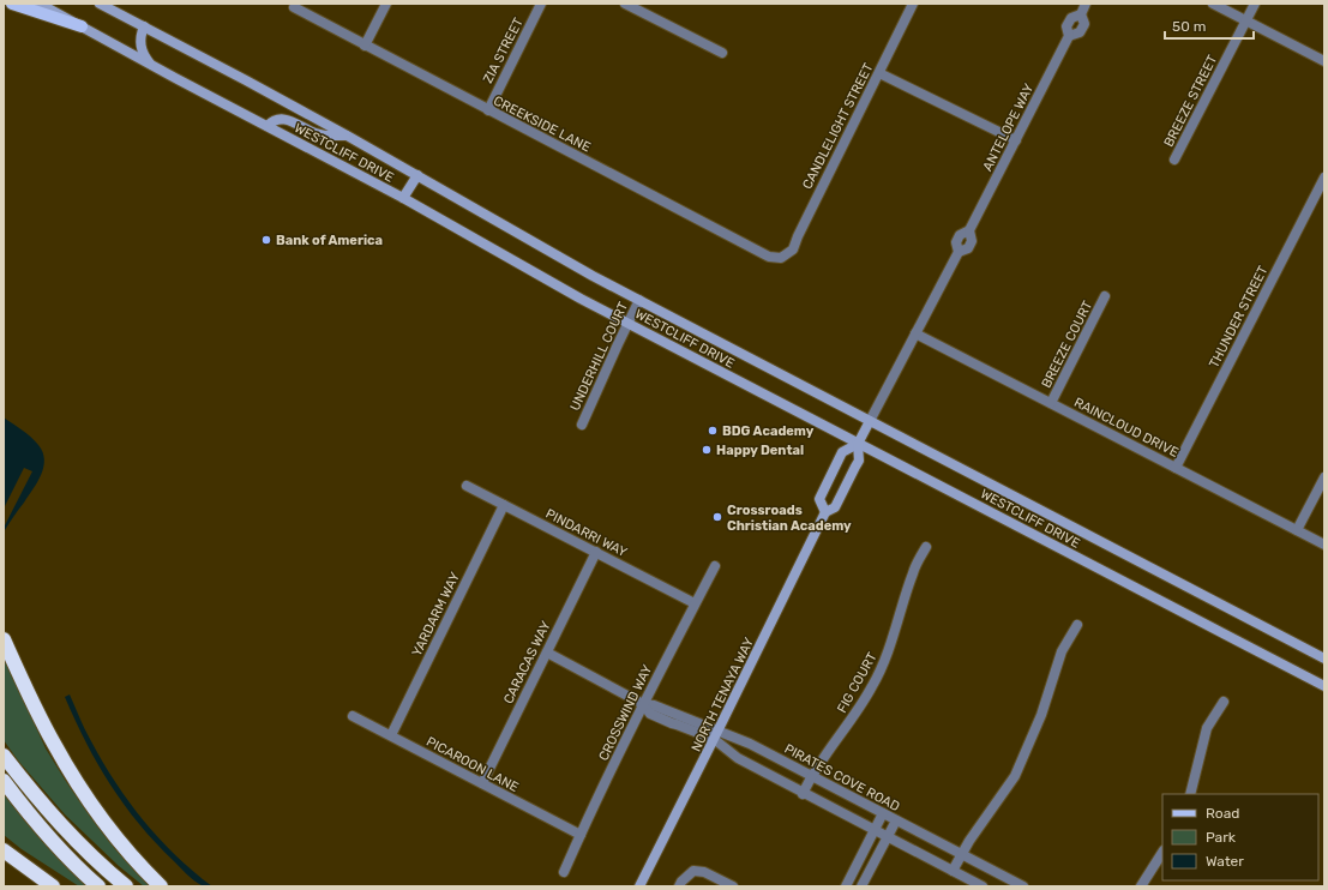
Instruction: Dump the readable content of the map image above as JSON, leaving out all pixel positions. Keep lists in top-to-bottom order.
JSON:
{
  "streets": {
    "main road": ["ANTELOPE WAY", "WESTCLIFF DRIVE", "NORTH TENAYA WAY"],
    "street": [
      "ZIA STREET",
      "BREEZE STREET",
      "CREEKSIDE LANE",
      "CANDLELIGHT STREET",
      "THUNDER STREET",
      "BREEZE COURT",
      "UNDERHILL COURT",
      "RAINCLOUD DRIVE",
      "PINDARRI WAY",
      "YARDARM WAY",
      "CARACAS WAY",
      "FIG COURT",
      "CROSSWIND WAY",
      "PICAROON LANE",
      "PIRATES COVE ROAD"
    ]
  },
  "crossings": [
    ["ZIA STREET", "CREEKSIDE LANE"],
    ["CREEKSIDE LANE", "CANDLELIGHT STREET"],
    ["ANTELOPE WAY", "WESTCLIFF DRIVE"],
    ["ANTELOPE WAY", "RAINCLOUD DRIVE"],
    ["ANTELOPE WAY", "NORTH TENAYA WAY"],
    ["WESTCLIFF DRIVE", "UNDERHILL COURT"],
    ["WESTCLIFF DRIVE", "NORTH TENAYA WAY"],
    ["THUNDER STREET", "RAINCLOUD DRIVE"],
    ["BREEZE COURT", "RAINCLOUD DRIVE"],
    ["PINDARRI WAY", "YARDARM WAY"],
    ["PINDARRI WAY", "CARACAS WAY"],
    ["PINDARRI WAY", "CROSSWIND WAY"],
    ["YARDARM WAY", "PICAROON LANE"],
    ["CARACAS WAY", "PICAROON LANE"],
    ["CARACAS WAY", "PIRATES COVE ROAD"],
    ["FIG COURT", "PIRATES COVE ROAD"],
    ["NORTH TENAYA WAY", "PIRATES COVE ROAD"],
    ["CROSSWIND WAY", "PICAROON LANE"],
    ["CROSSWIND WAY", "PIRATES COVE ROAD"]
  ],
  "places": [
    "Bank of America",
    "BDG Academy",
    "Happy Dental",
    "Crossroads Christian Academy"
  ],
  "legend": ["Road", "Park", "Water"],
  "scale_bar": "50 m"
}
